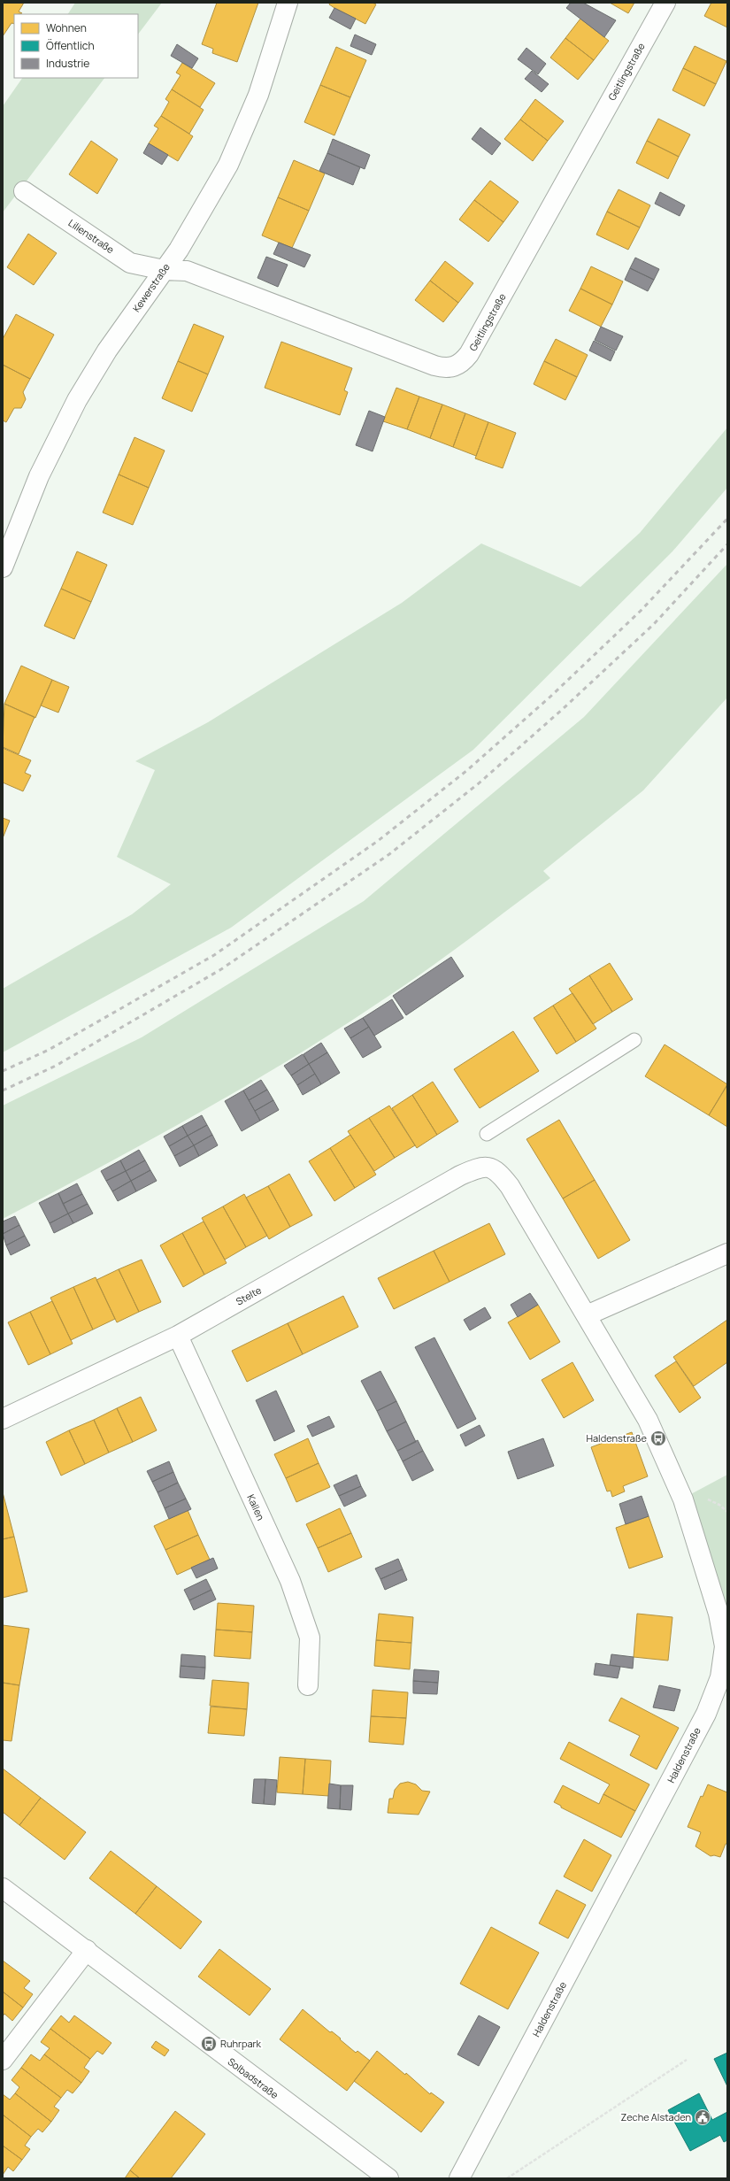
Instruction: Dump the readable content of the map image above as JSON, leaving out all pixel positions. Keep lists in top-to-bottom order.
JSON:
{
  "streets": {
    "street": [
      "Geitlingstraße",
      "Lilienstraße",
      "Kewerstraße",
      "Stelte",
      "Kallen",
      "Haldenstraße",
      "Solbadstraße"
    ]
  },
  "crossings": [
    ["Geitlingstraße", "Lilienstraße"],
    ["Geitlingstraße", "Kewerstraße"],
    ["Lilienstraße", "Kewerstraße"],
    ["Stelte", "Kallen"],
    ["Stelte", "Haldenstraße"]
  ],
  "places": {
    "bus stop": ["Haldenstraße", "Ruhrpark"],
    "public building": ["Zeche Alstaden"]
  },
  "legend": ["Wohnen", "Öffentlich", "Industrie"]
}
